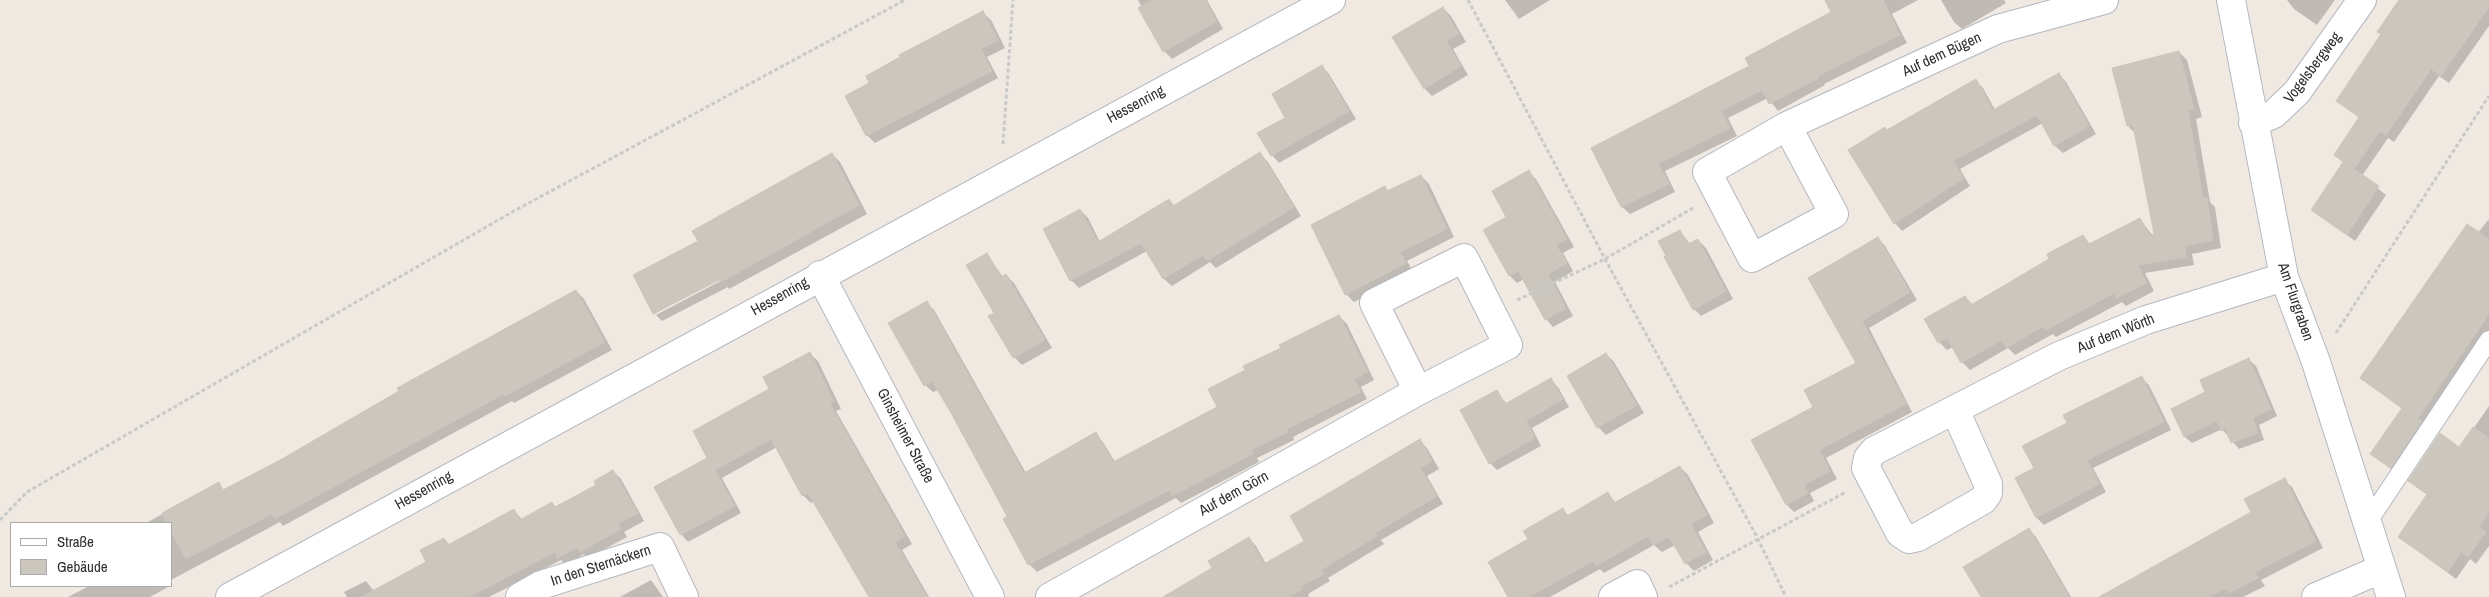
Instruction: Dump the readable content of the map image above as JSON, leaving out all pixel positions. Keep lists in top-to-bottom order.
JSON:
{
  "streets": {
    "street": [
      "Auf dem Bügen",
      "Vogelsbergweg",
      "Hessenring",
      "Am Flurgraben",
      "Auf dem Wörth",
      "Ginsheimer Straße",
      "Auf dem Görn",
      "In den Sternäckern"
    ]
  },
  "crossings": [
    ["Vogelsbergweg", "Am Flurgraben"],
    ["Hessenring", "Ginsheimer Straße"],
    ["Am Flurgraben", "Auf dem Wörth"]
  ],
  "legend": ["Straße", "Gebäude"]
}
